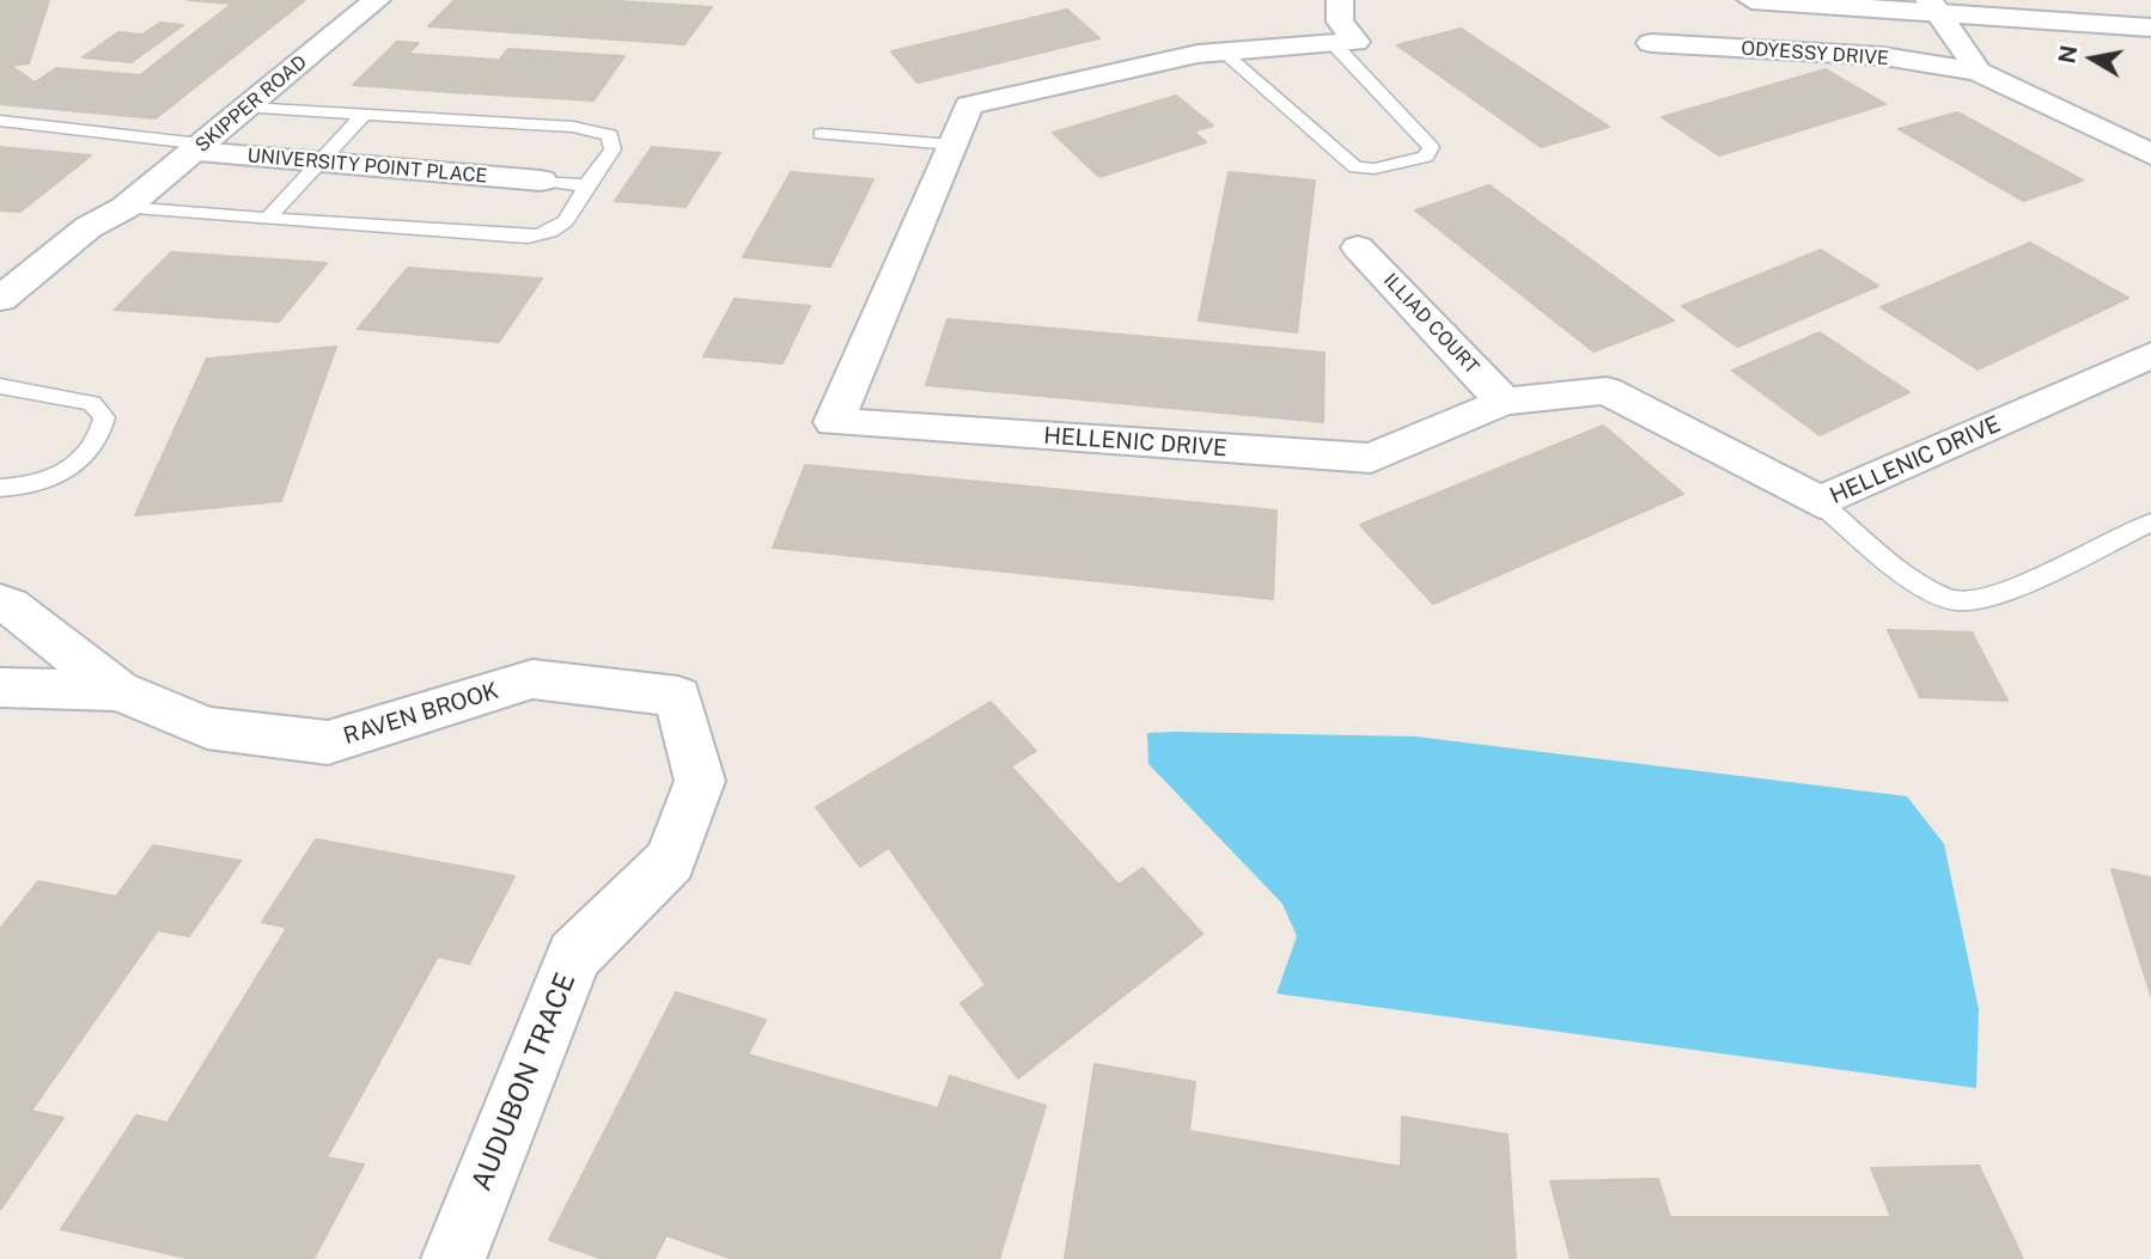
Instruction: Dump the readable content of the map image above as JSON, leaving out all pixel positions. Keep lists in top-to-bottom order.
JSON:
{
  "streets": {
    "street": [
      "ODYESSY DRIVE",
      "SKIPPER ROAD",
      "UNIVERSITY POINT PLACE",
      "ILLIAD COURT",
      "HELLENIC DRIVE",
      "RAVEN BROOK",
      "AUDUBON TRACE"
    ]
  },
  "crossings": [
    ["SKIPPER ROAD", "UNIVERSITY POINT PLACE"],
    ["ILLIAD COURT", "HELLENIC DRIVE"],
    ["RAVEN BROOK", "AUDUBON TRACE"]
  ],
  "north": "left"
}
